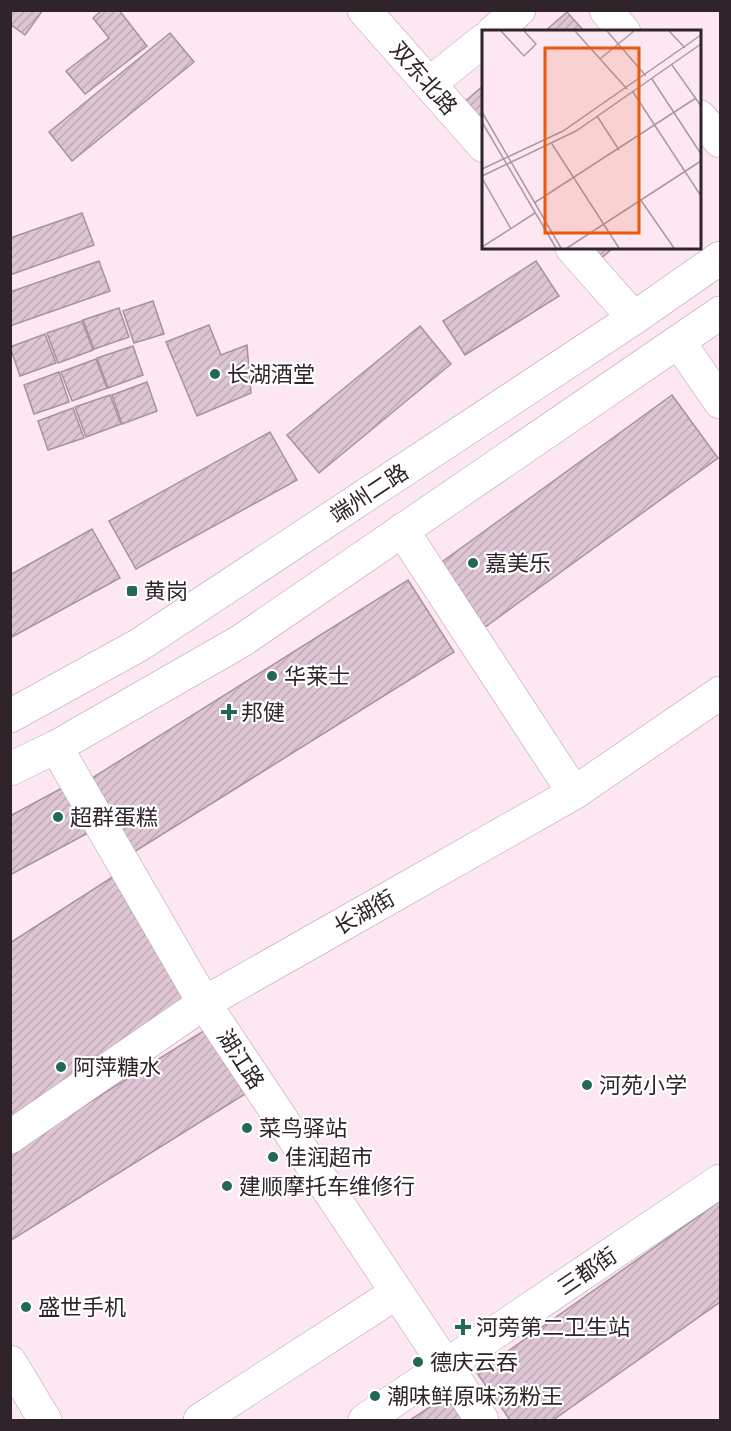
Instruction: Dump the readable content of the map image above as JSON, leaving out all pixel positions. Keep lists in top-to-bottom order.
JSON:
{
  "streets": {
    "street": [
      "双东北路",
      "端州二路",
      "长湖街",
      "湖江路",
      "三都街"
    ]
  },
  "crossings": [
    ["长湖街", "湖江路"],
    ["湖江路", "三都街"]
  ],
  "places": {
    "other": [
      "长湖酒堂",
      "嘉美乐",
      "华莱士",
      "超群蛋糕",
      "阿萍糖水",
      "河苑小学",
      "菜鸟驿站",
      "佳润超市",
      "建顺摩托车维修行",
      "盛世手机",
      "德庆云吞",
      "潮味鲜原味汤粉王"
    ],
    "transit": ["黄岗"],
    "health": ["邦健", "河旁第二卫生站"]
  }
}
